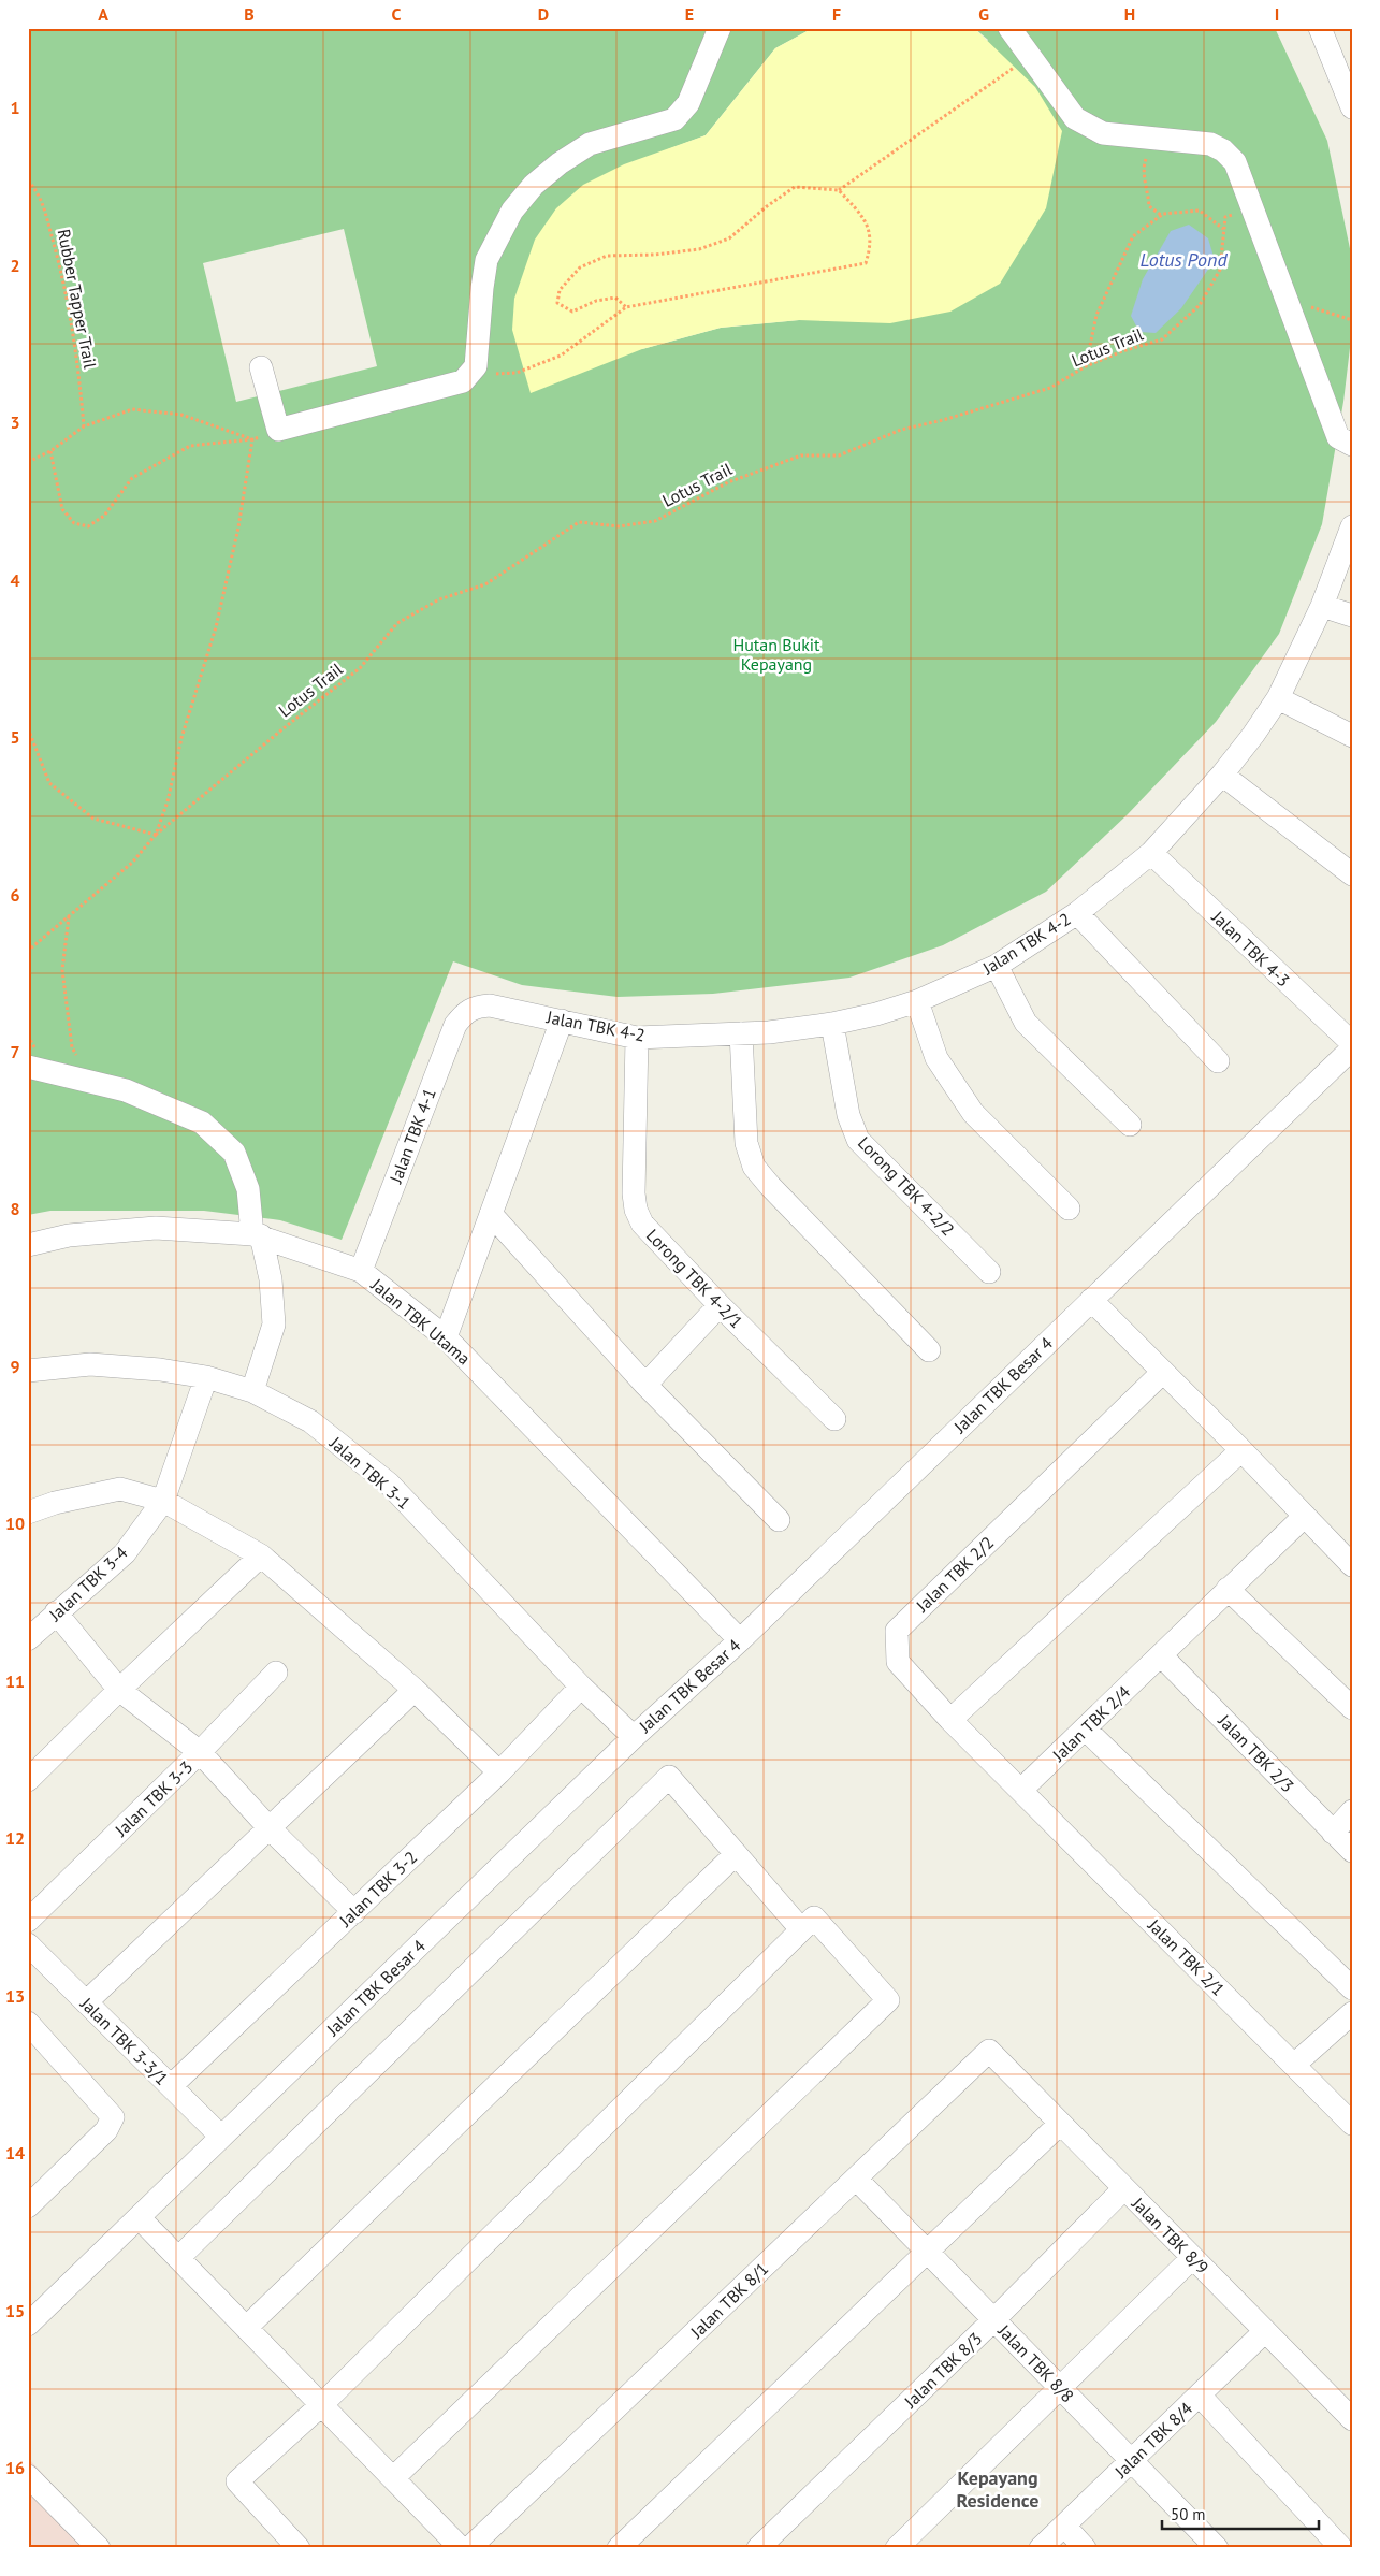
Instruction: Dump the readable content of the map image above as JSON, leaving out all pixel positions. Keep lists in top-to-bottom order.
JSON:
{
  "streets": {
    "street": [
      "Jalan TBK 4-2",
      "Jalan TBK 4-3",
      "Jalan TBK 4-1",
      "Lorong TBK 4-2/2",
      "Lorong TBK 4-2/1",
      "Jalan TBK Utama",
      "Jalan TBK Besar 4",
      "Jalan TBK 3-1",
      "Jalan TBK 2/2",
      "Jalan TBK 3-4",
      "Jalan TBK 2/4",
      "Jalan TBK 2/3",
      "Jalan TBK 3-3",
      "Jalan TBK 3-2",
      "Jalan TBK 2/1",
      "Jalan TBK 3-3/1",
      "Jalan TBK 8/9",
      "Jalan TBK 8/1",
      "Jalan TBK 8/8",
      "Jalan TBK 8/3",
      "Jalan TBK 8/4"
    ],
    "path": ["Rubber Tapper Trail", "Lotus Trail"]
  },
  "crossings": [
    ["Jalan TBK 4-2", "Jalan TBK 4-3"],
    ["Jalan TBK 4-2", "Jalan TBK 4-1"],
    ["Jalan TBK 4-2", "Lorong TBK 4-2/2"],
    ["Jalan TBK 4-2", "Lorong TBK 4-2/1"],
    ["Jalan TBK 4-1", "Jalan TBK Utama"],
    ["Jalan TBK Utama", "Jalan TBK Besar 4"],
    ["Jalan TBK Besar 4", "Jalan TBK 3-1"],
    ["Jalan TBK Besar 4", "Jalan TBK 3-3/1"],
    ["Jalan TBK 3-1", "Jalan TBK 3-4"],
    ["Jalan TBK 3-1", "Jalan TBK 3-2"],
    ["Jalan TBK 2/2", "Jalan TBK 2/4"],
    ["Jalan TBK 2/2", "Jalan TBK 2/1"],
    ["Jalan TBK 2/4", "Jalan TBK 2/3"],
    ["Jalan TBK 2/4", "Jalan TBK 2/1"],
    ["Jalan TBK 3-2", "Jalan TBK 3-3/1"],
    ["Jalan TBK 8/9", "Jalan TBK 8/1"],
    ["Jalan TBK 8/9", "Jalan TBK 8/3"],
    ["Jalan TBK 8/9", "Jalan TBK 8/4"],
    ["Jalan TBK 8/1", "Jalan TBK 8/8"],
    ["Jalan TBK 8/8", "Jalan TBK 8/3"],
    ["Jalan TBK 8/8", "Jalan TBK 8/4"]
  ],
  "districts": ["Kepayang Residence"],
  "water": ["Lotus Pond"],
  "parks": ["Hutan Bukit Kepayang"],
  "scale_bar": "50 m",
  "grid": {
    "columns": [
      "A",
      "B",
      "C",
      "D",
      "E",
      "F",
      "G",
      "H",
      "I"
    ],
    "rows": [
      "1",
      "2",
      "3",
      "4",
      "5",
      "6",
      "7",
      "8",
      "9",
      "10",
      "11",
      "12",
      "13",
      "14",
      "15",
      "16"
    ]
  }
}
